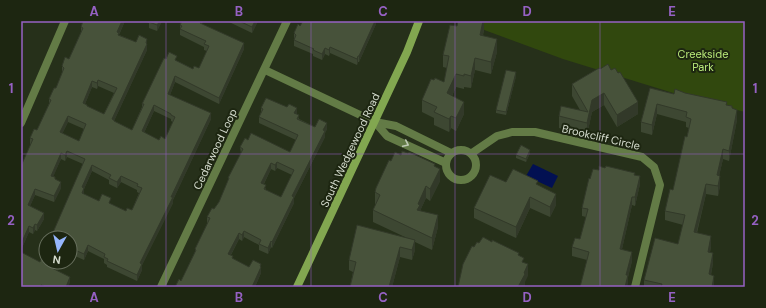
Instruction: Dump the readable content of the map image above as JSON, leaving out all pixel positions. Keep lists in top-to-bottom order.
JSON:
{
  "streets": {
    "street": ["Brookcliff Circle", "Cedarwood Loop", "South Wedgewood Road"]
  },
  "parks": ["Creekside Park"],
  "north": "bottom",
  "grid": {
    "columns": [
      "A",
      "B",
      "C",
      "D",
      "E"
    ],
    "rows": ["1", "2"]
  }
}
